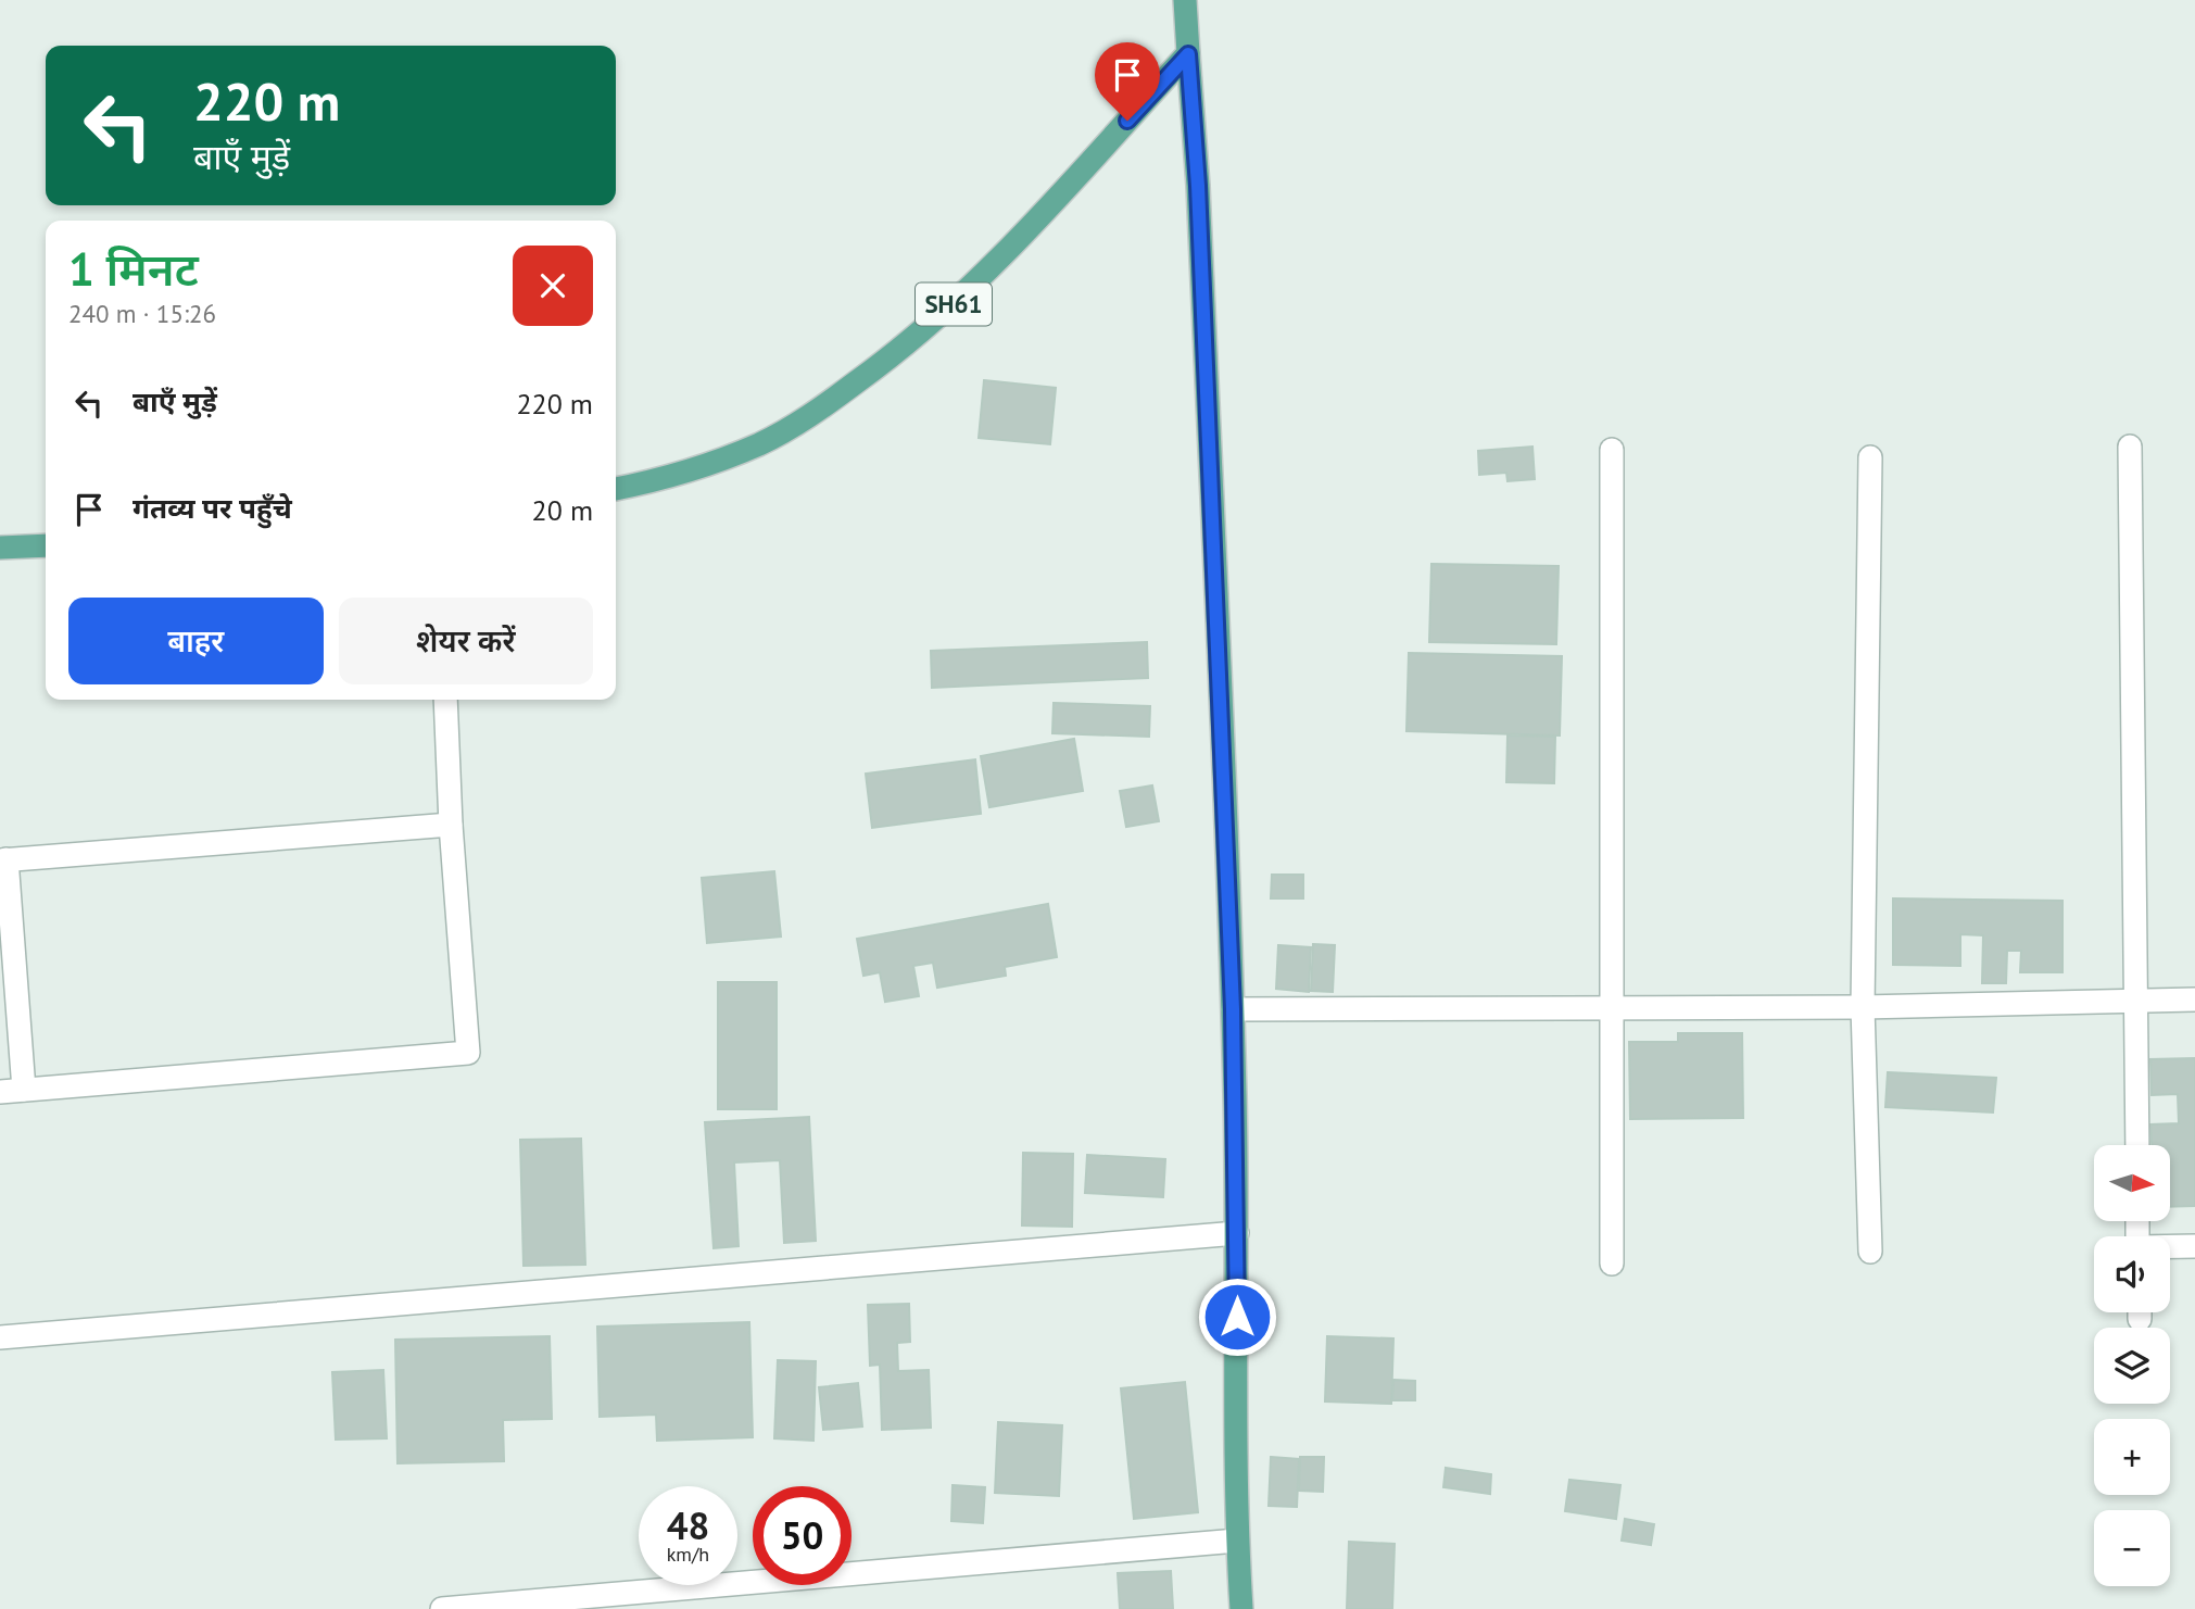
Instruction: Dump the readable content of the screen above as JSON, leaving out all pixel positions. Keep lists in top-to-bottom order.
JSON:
{
  "streets": {
    "main road": ["SH61"]
  },
  "north": "right",
  "page": {
    "turn": ["220 m", "बाएँ मुड़ें"],
    "heading": ["1 मिनट", "240 m · 15:26"],
    "list": [
      {
        "name": "बाएँ मुड़ें",
        "value": "220 m"
      },
      {
        "name": "गंतव्य पर पहुँचे",
        "value": "20 m"
      }
    ],
    "buttons": ["बाहर", "शेयर करें"],
    "map_buttons": ["+", "−"],
    "speed": "48 km/h",
    "limit": "50"
  }
}
